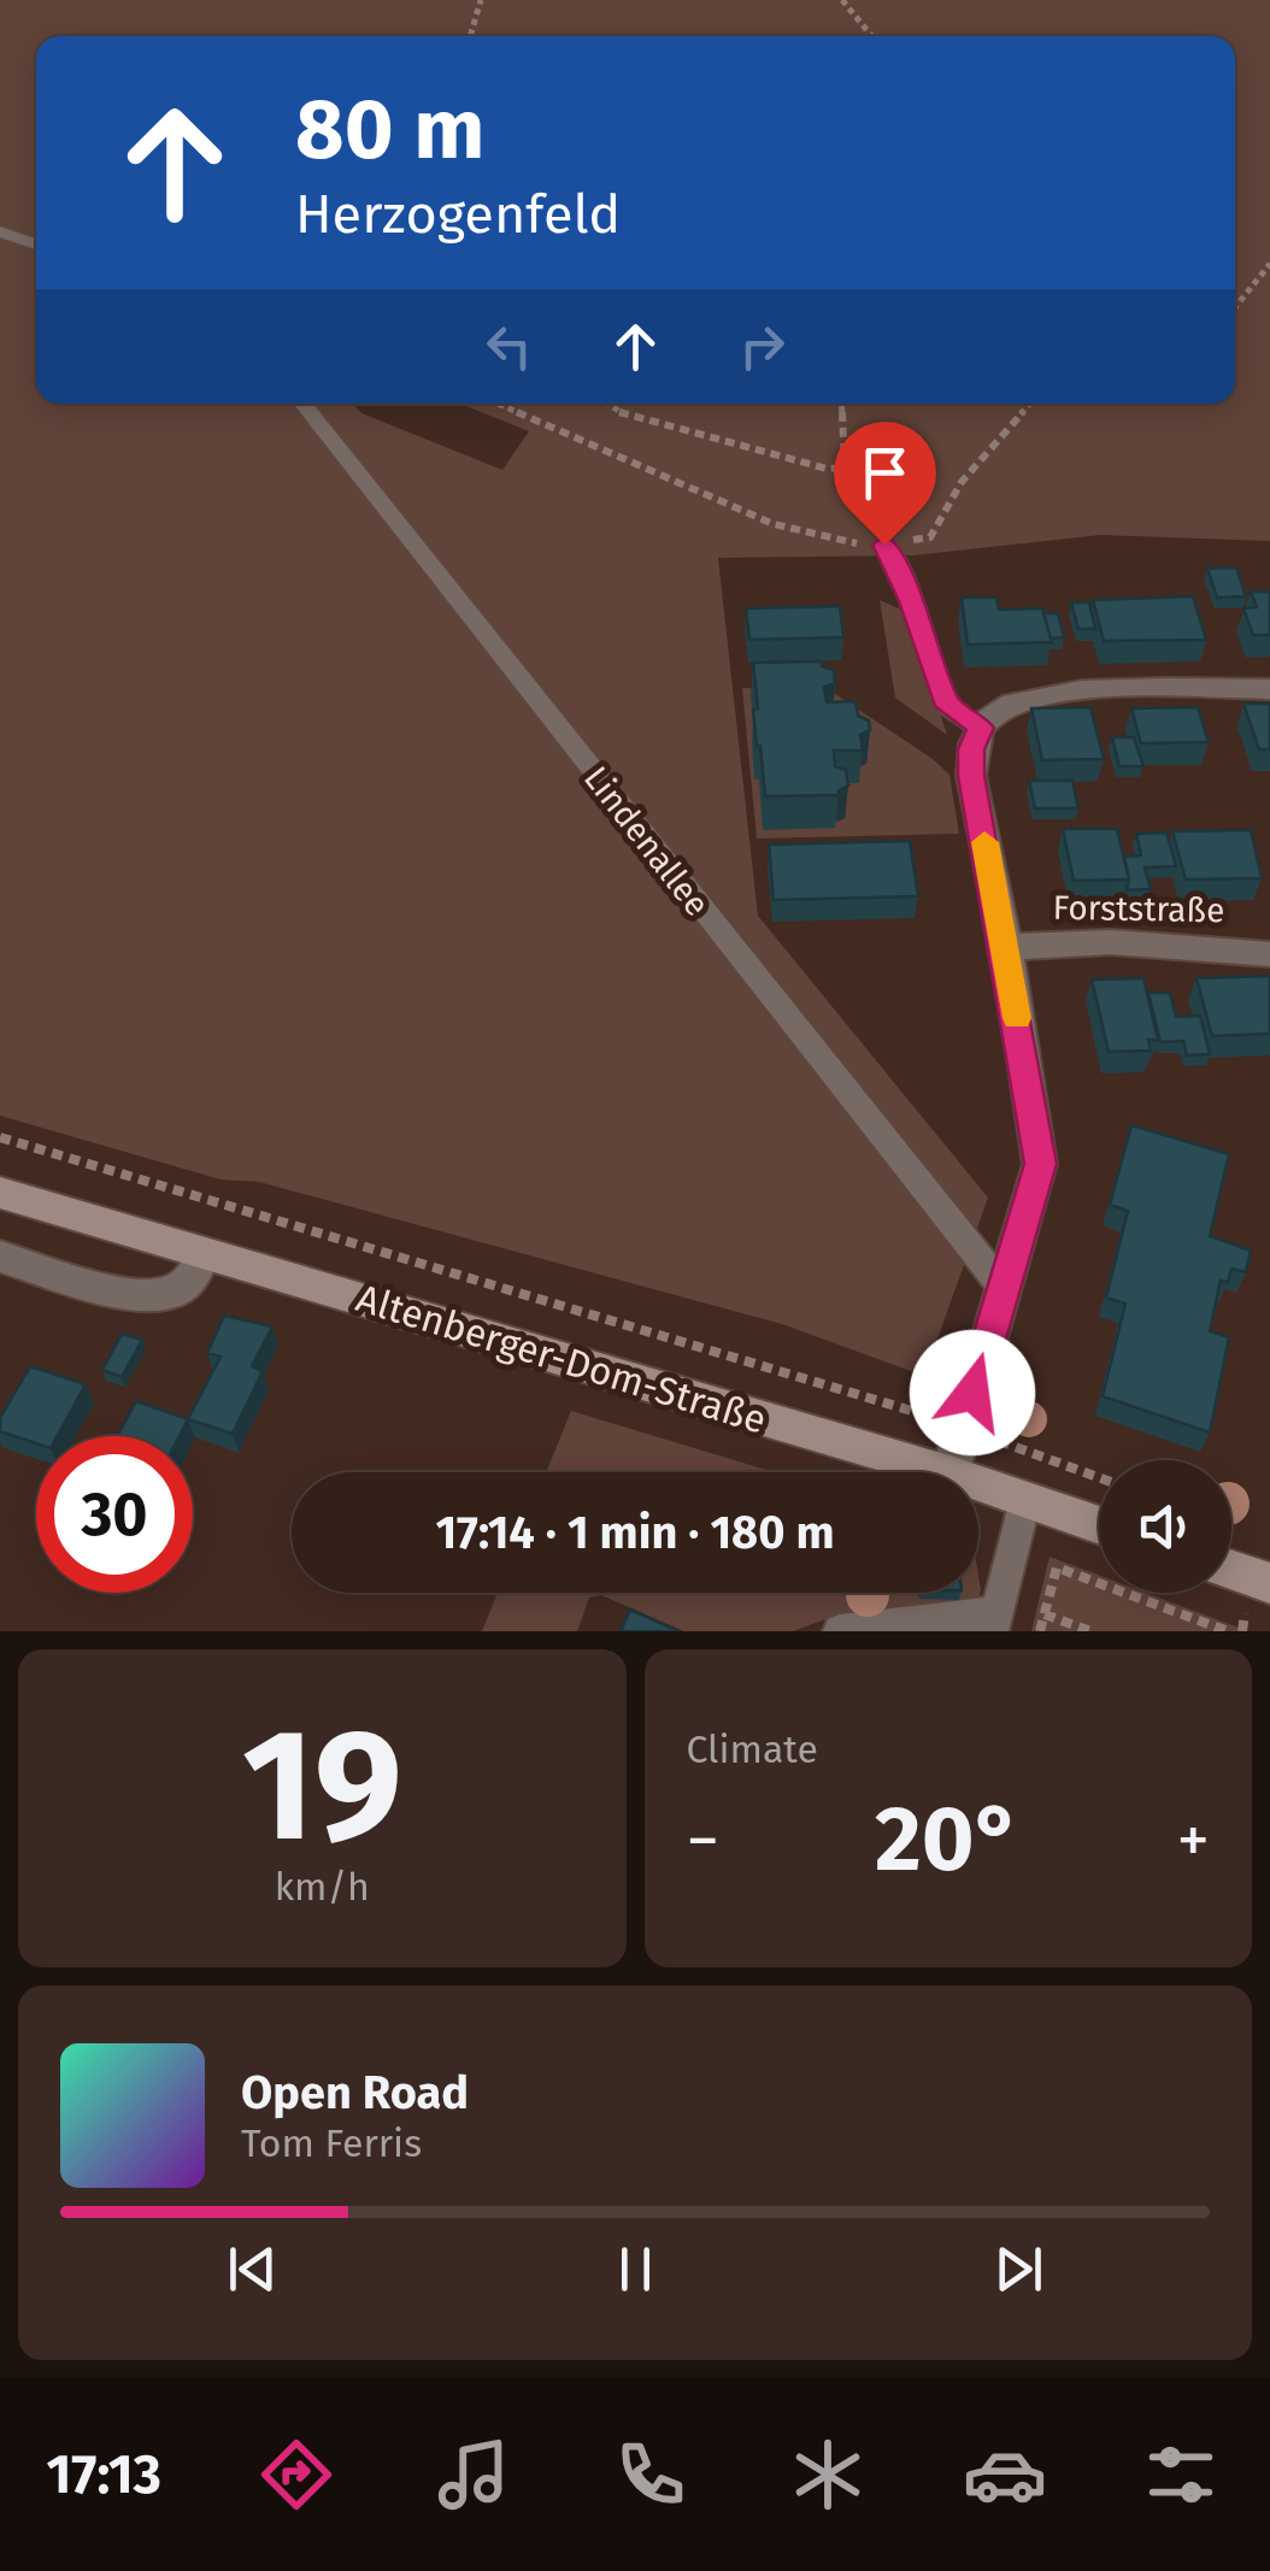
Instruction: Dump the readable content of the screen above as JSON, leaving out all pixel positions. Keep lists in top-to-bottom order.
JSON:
{
  "streets": {
    "main road": ["Altenberger-Dom-Straße"],
    "street": ["Forststraße"],
    "lane": ["Lindenallee"]
  },
  "page": {
    "turn": ["80 m", "Herzogenfeld"],
    "limit": "30",
    "trip": "17:14 · 1 min · 180 m",
    "tile": [
      ["19", "km/h"],
      "Climate"
    ],
    "heat": ["−", "20°", "+"],
    "song": ["Open Road", "Tom Ferris"],
    "tabs": "17:13"
  }
}
